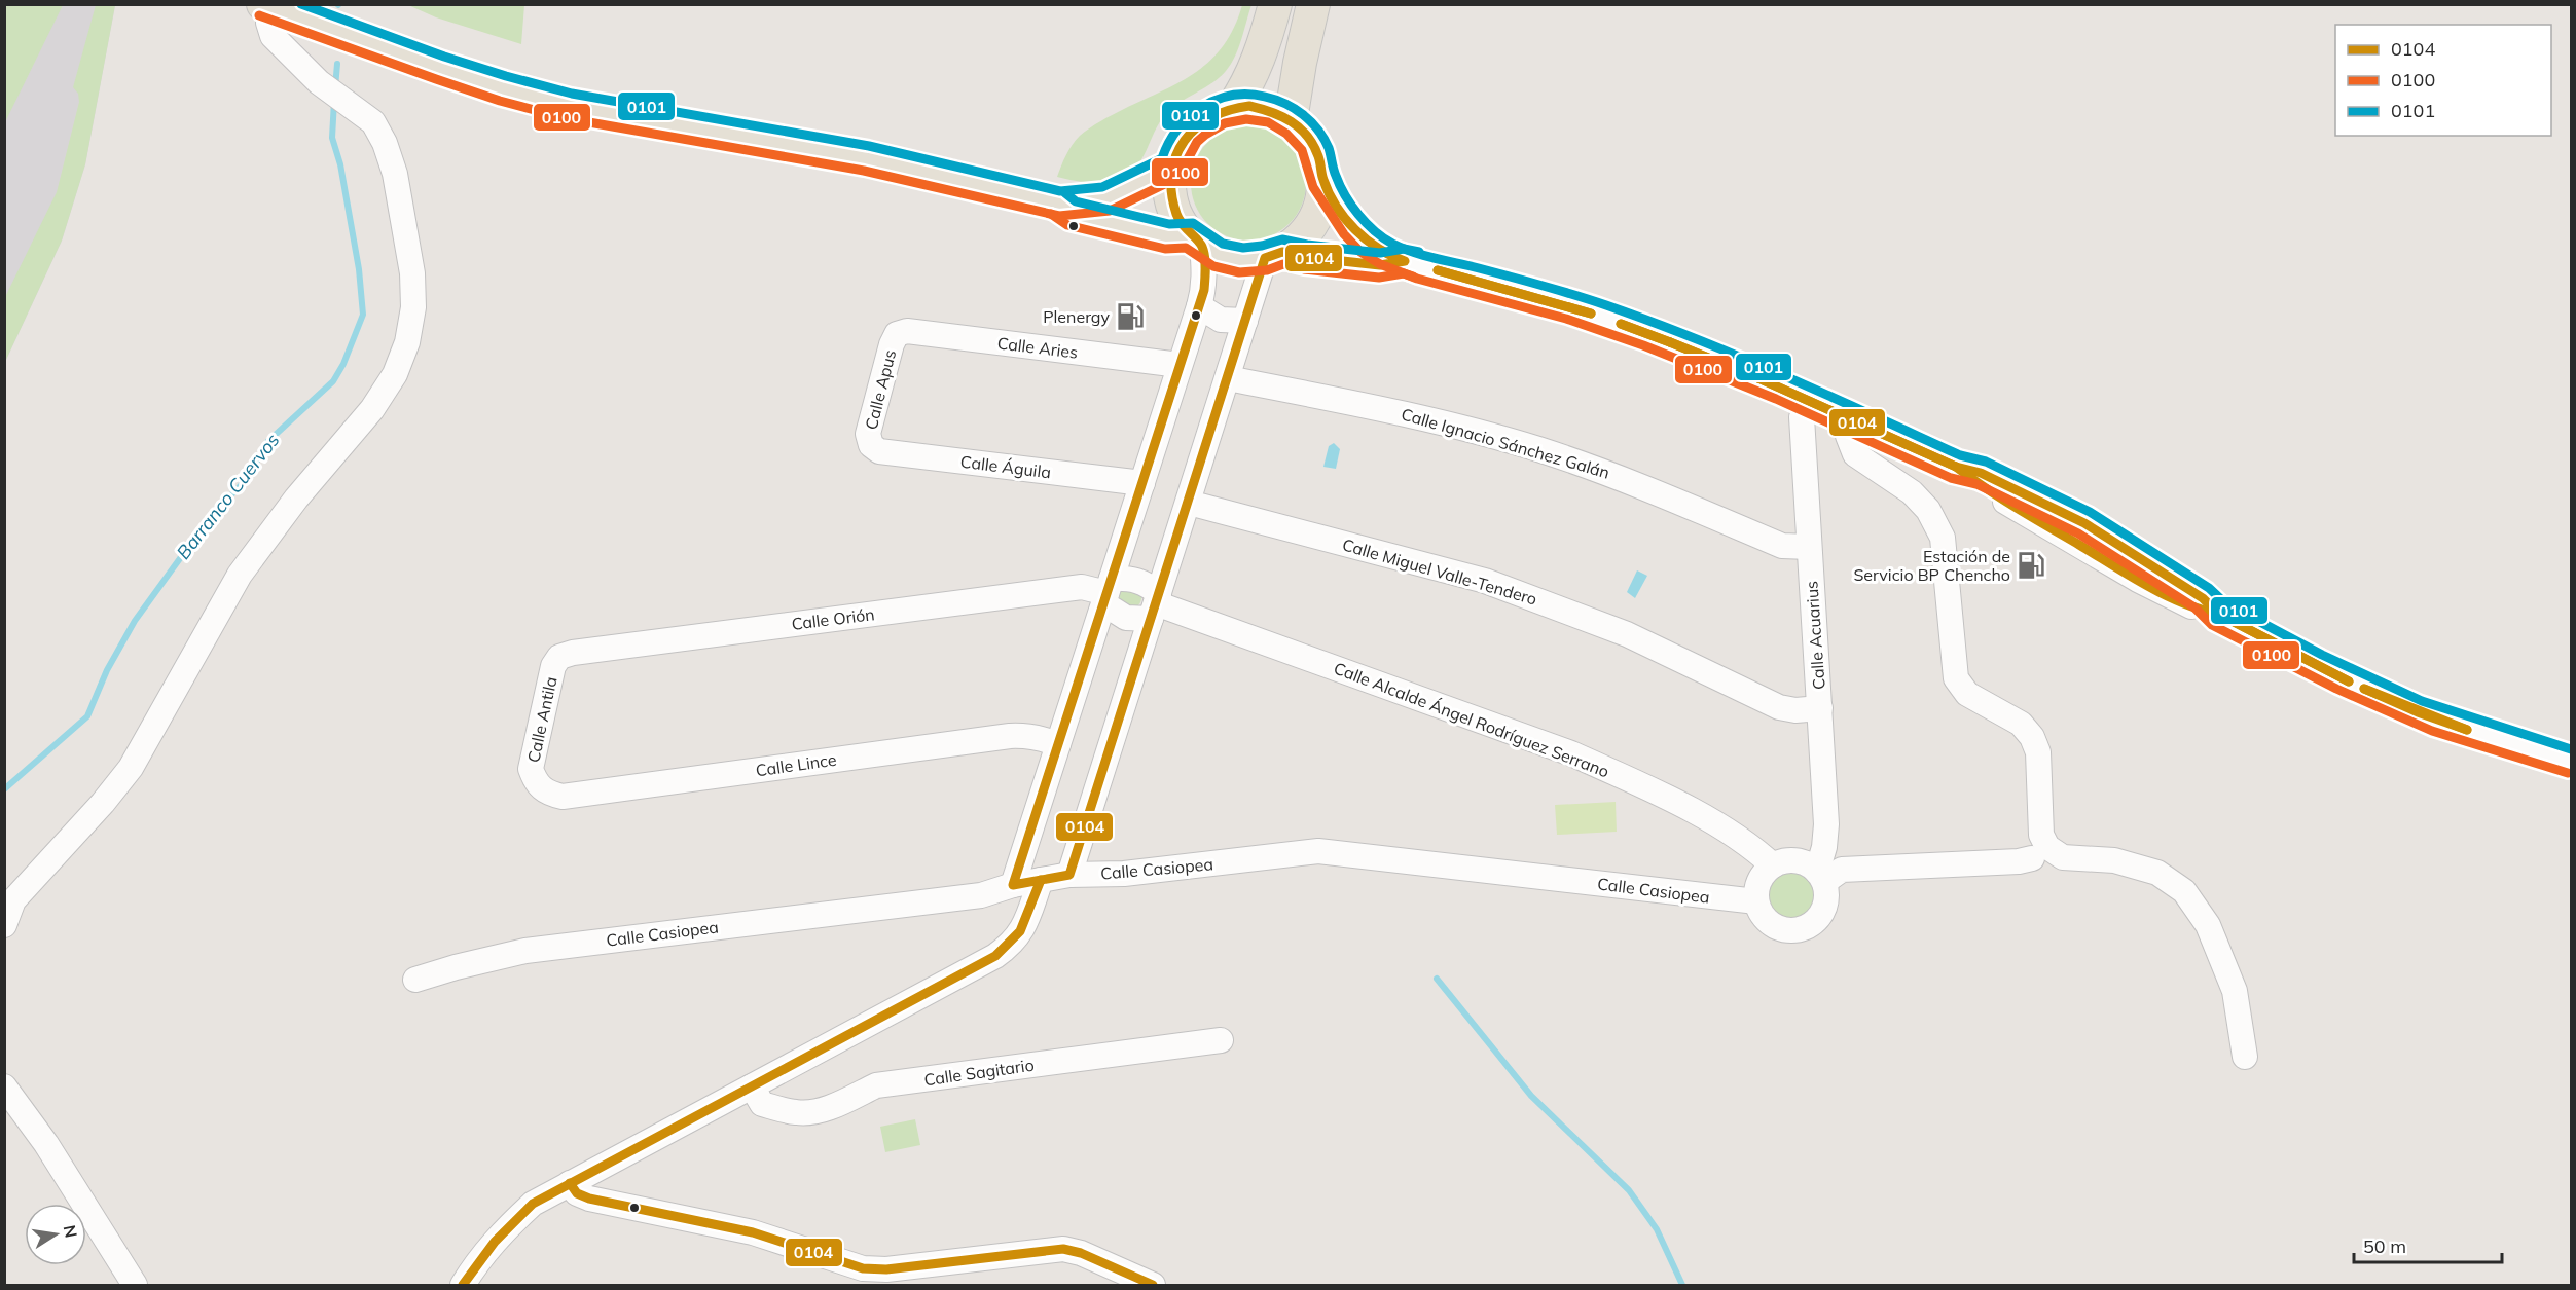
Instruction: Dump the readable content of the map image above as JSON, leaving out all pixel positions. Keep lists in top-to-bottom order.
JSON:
{
  "streets": {
    "street": [
      "Calle Aries",
      "Calle Apus",
      "Calle Ignacio Sánchez Galán",
      "Calle Águila",
      "Calle Miguel Valle-Tendero",
      "Calle Orión",
      "Calle Acuarius",
      "Calle Antila",
      "Calle Alcalde Ángel Rodríguez Serrano",
      "Calle Lince",
      "Calle Casiopea",
      "Calle Sagitario"
    ]
  },
  "crossings": [
    ["Calle Aries", "Calle Apus"],
    ["Calle Apus", "Calle Águila"],
    ["Calle Ignacio Sánchez Galán", "Calle Acuarius"],
    ["Calle Miguel Valle-Tendero", "Calle Acuarius"],
    ["Calle Orión", "Calle Antila"],
    ["Calle Acuarius", "Calle Alcalde Ángel Rodríguez Serrano"],
    ["Calle Acuarius", "Calle Casiopea"],
    ["Calle Antila", "Calle Lince"],
    ["Calle Alcalde Ángel Rodríguez Serrano", "Calle Casiopea"]
  ],
  "water": ["Barranco Cuervos"],
  "places": {
    "fuel station": ["Plenergy", "Estación de Servicio BP Chencho"]
  },
  "lines": ["transit line 0101", "transit line 0100", "transit line 0104"],
  "legend": ["0104", "0100", "0101"],
  "scale_bar": "50 m",
  "north": "right"
}
